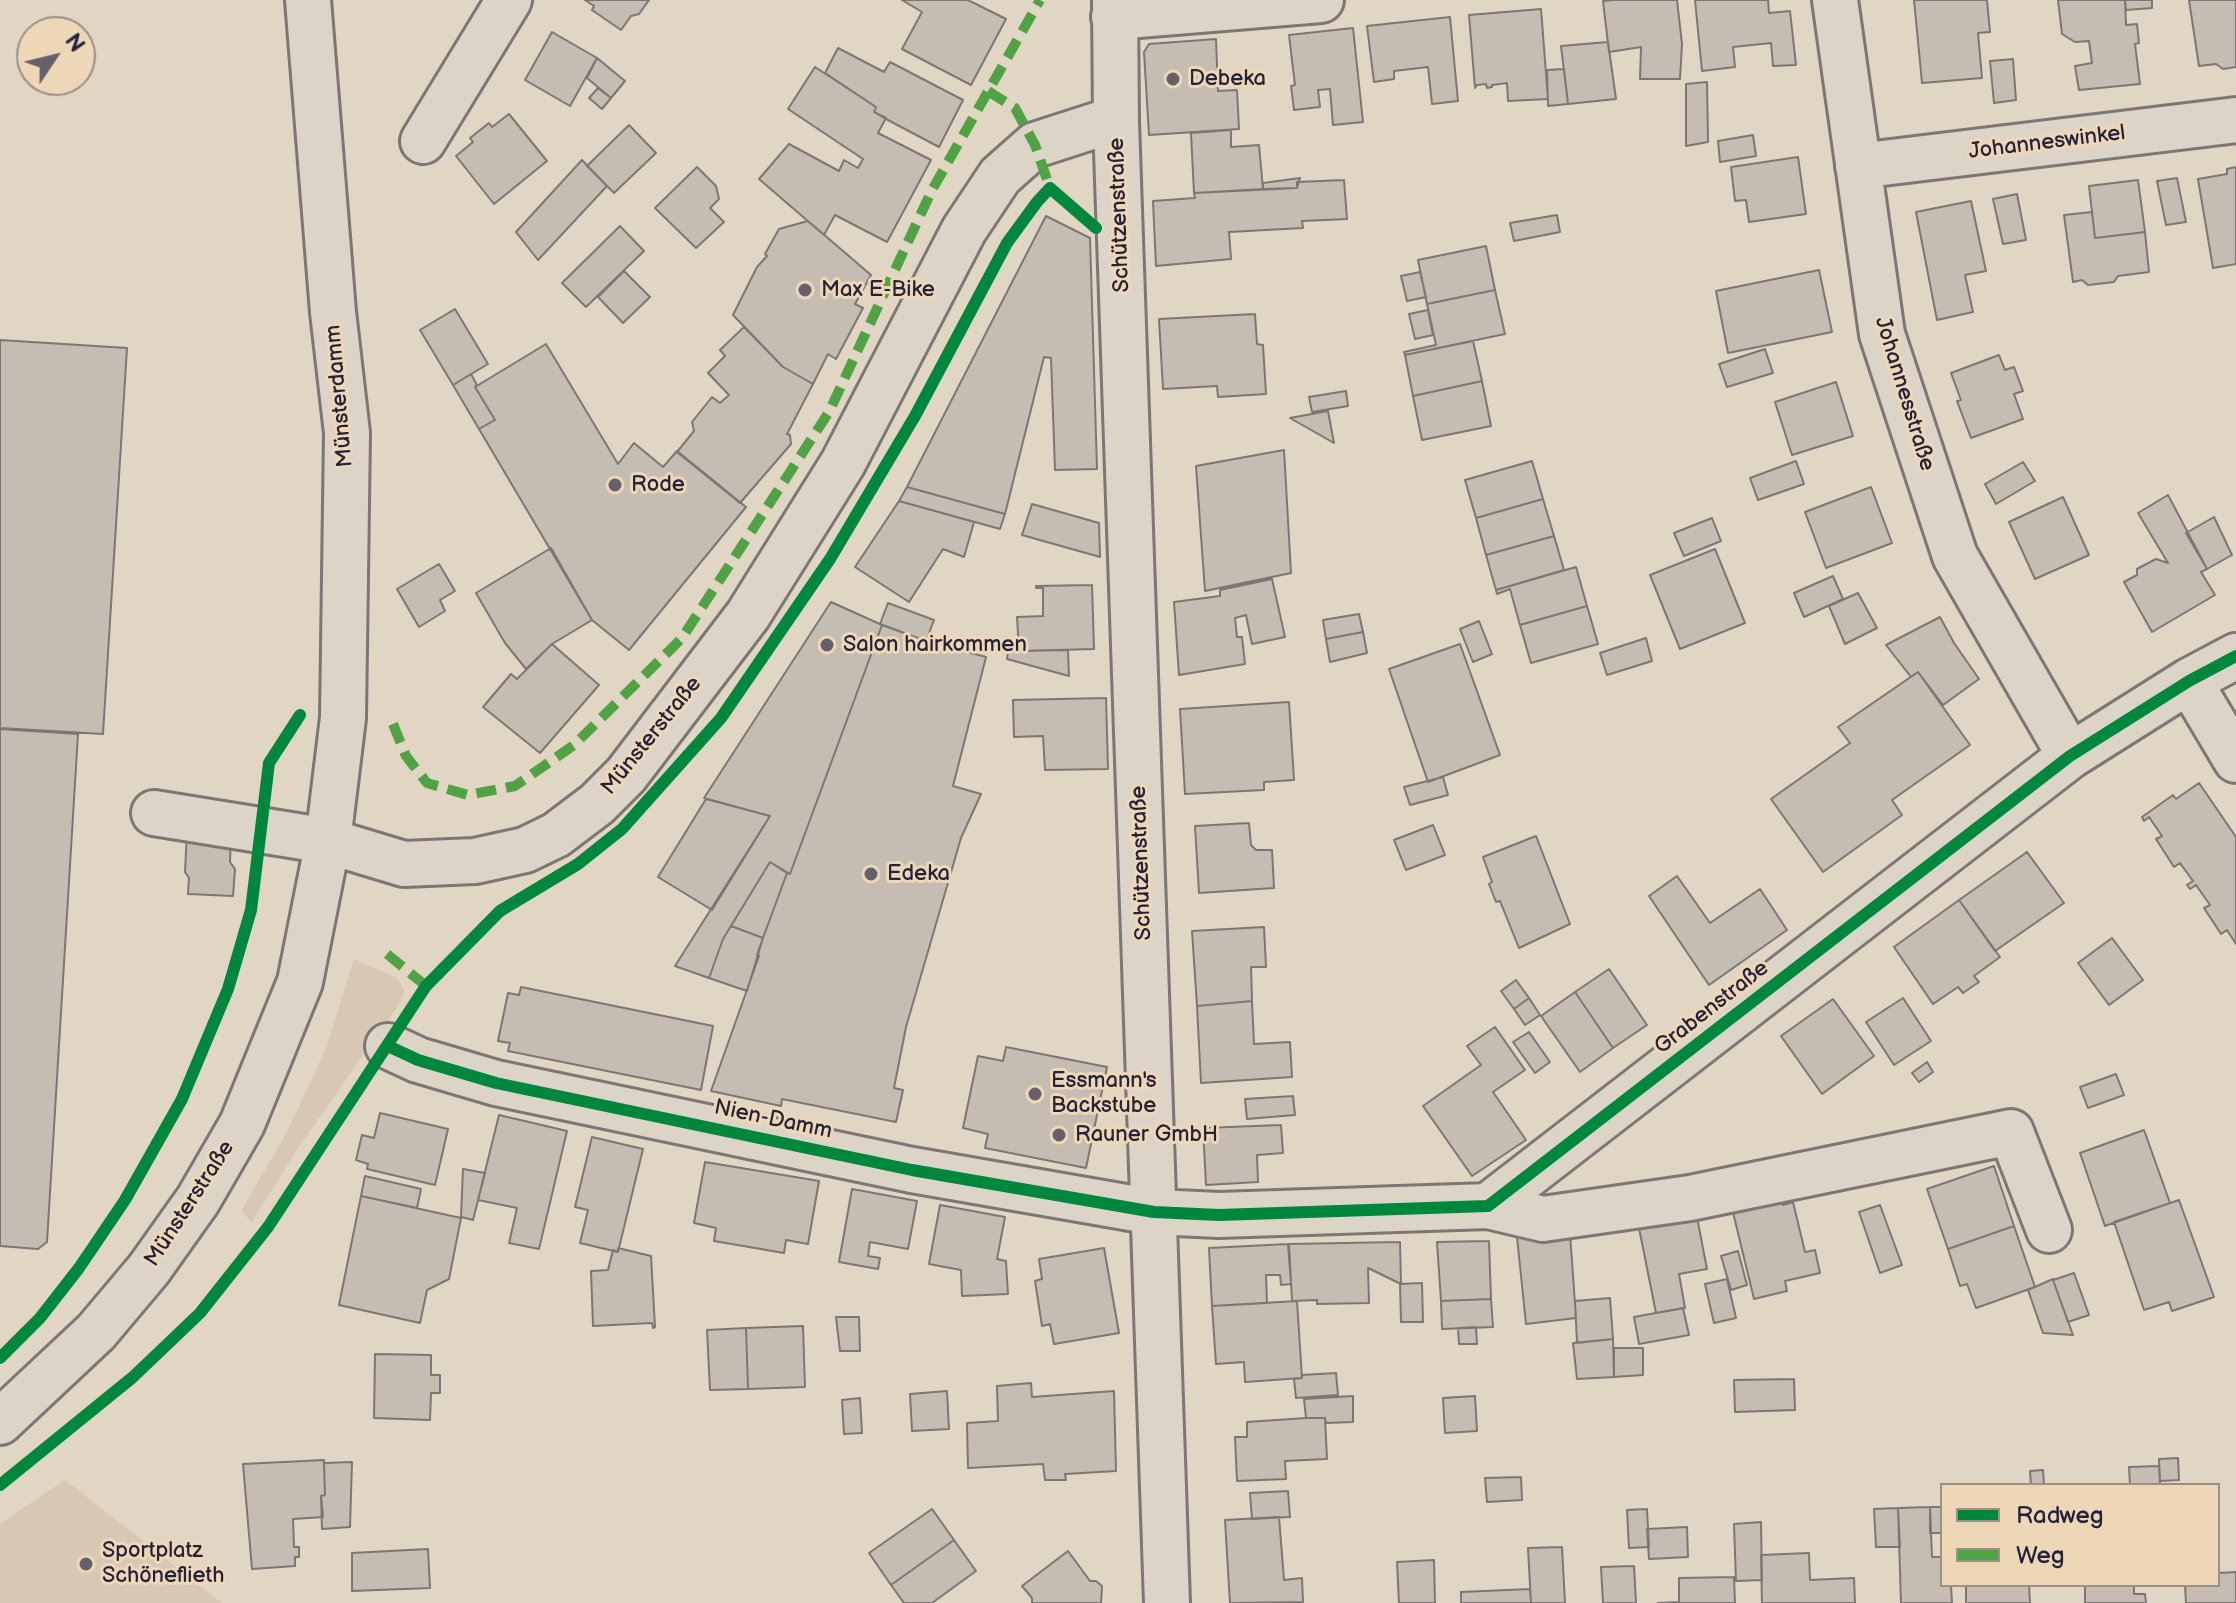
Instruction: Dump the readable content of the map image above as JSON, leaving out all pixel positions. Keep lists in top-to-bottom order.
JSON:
{
  "streets": {
    "street": [
      "Johanneswinkel",
      "Schützenstraße",
      "Johannesstraße",
      "Münsterdamm",
      "Münsterstraße",
      "Grabenstraße",
      "Nien-Damm"
    ]
  },
  "crossings": [
    ["Johanneswinkel", "Johannesstraße"],
    ["Schützenstraße", "Münsterstraße"],
    ["Schützenstraße", "Nien-Damm"],
    ["Johannesstraße", "Grabenstraße"],
    ["Münsterdamm", "Münsterstraße"]
  ],
  "places": [
    "Debeka",
    "Max E-Bike",
    "Rode",
    "Salon hairkommen",
    "Edeka",
    "Essmann's Backstube",
    "Rauner GmbH",
    "Sportplatz Schöneflieth"
  ],
  "legend": ["Radweg", "Weg"],
  "north": "top right"
}
